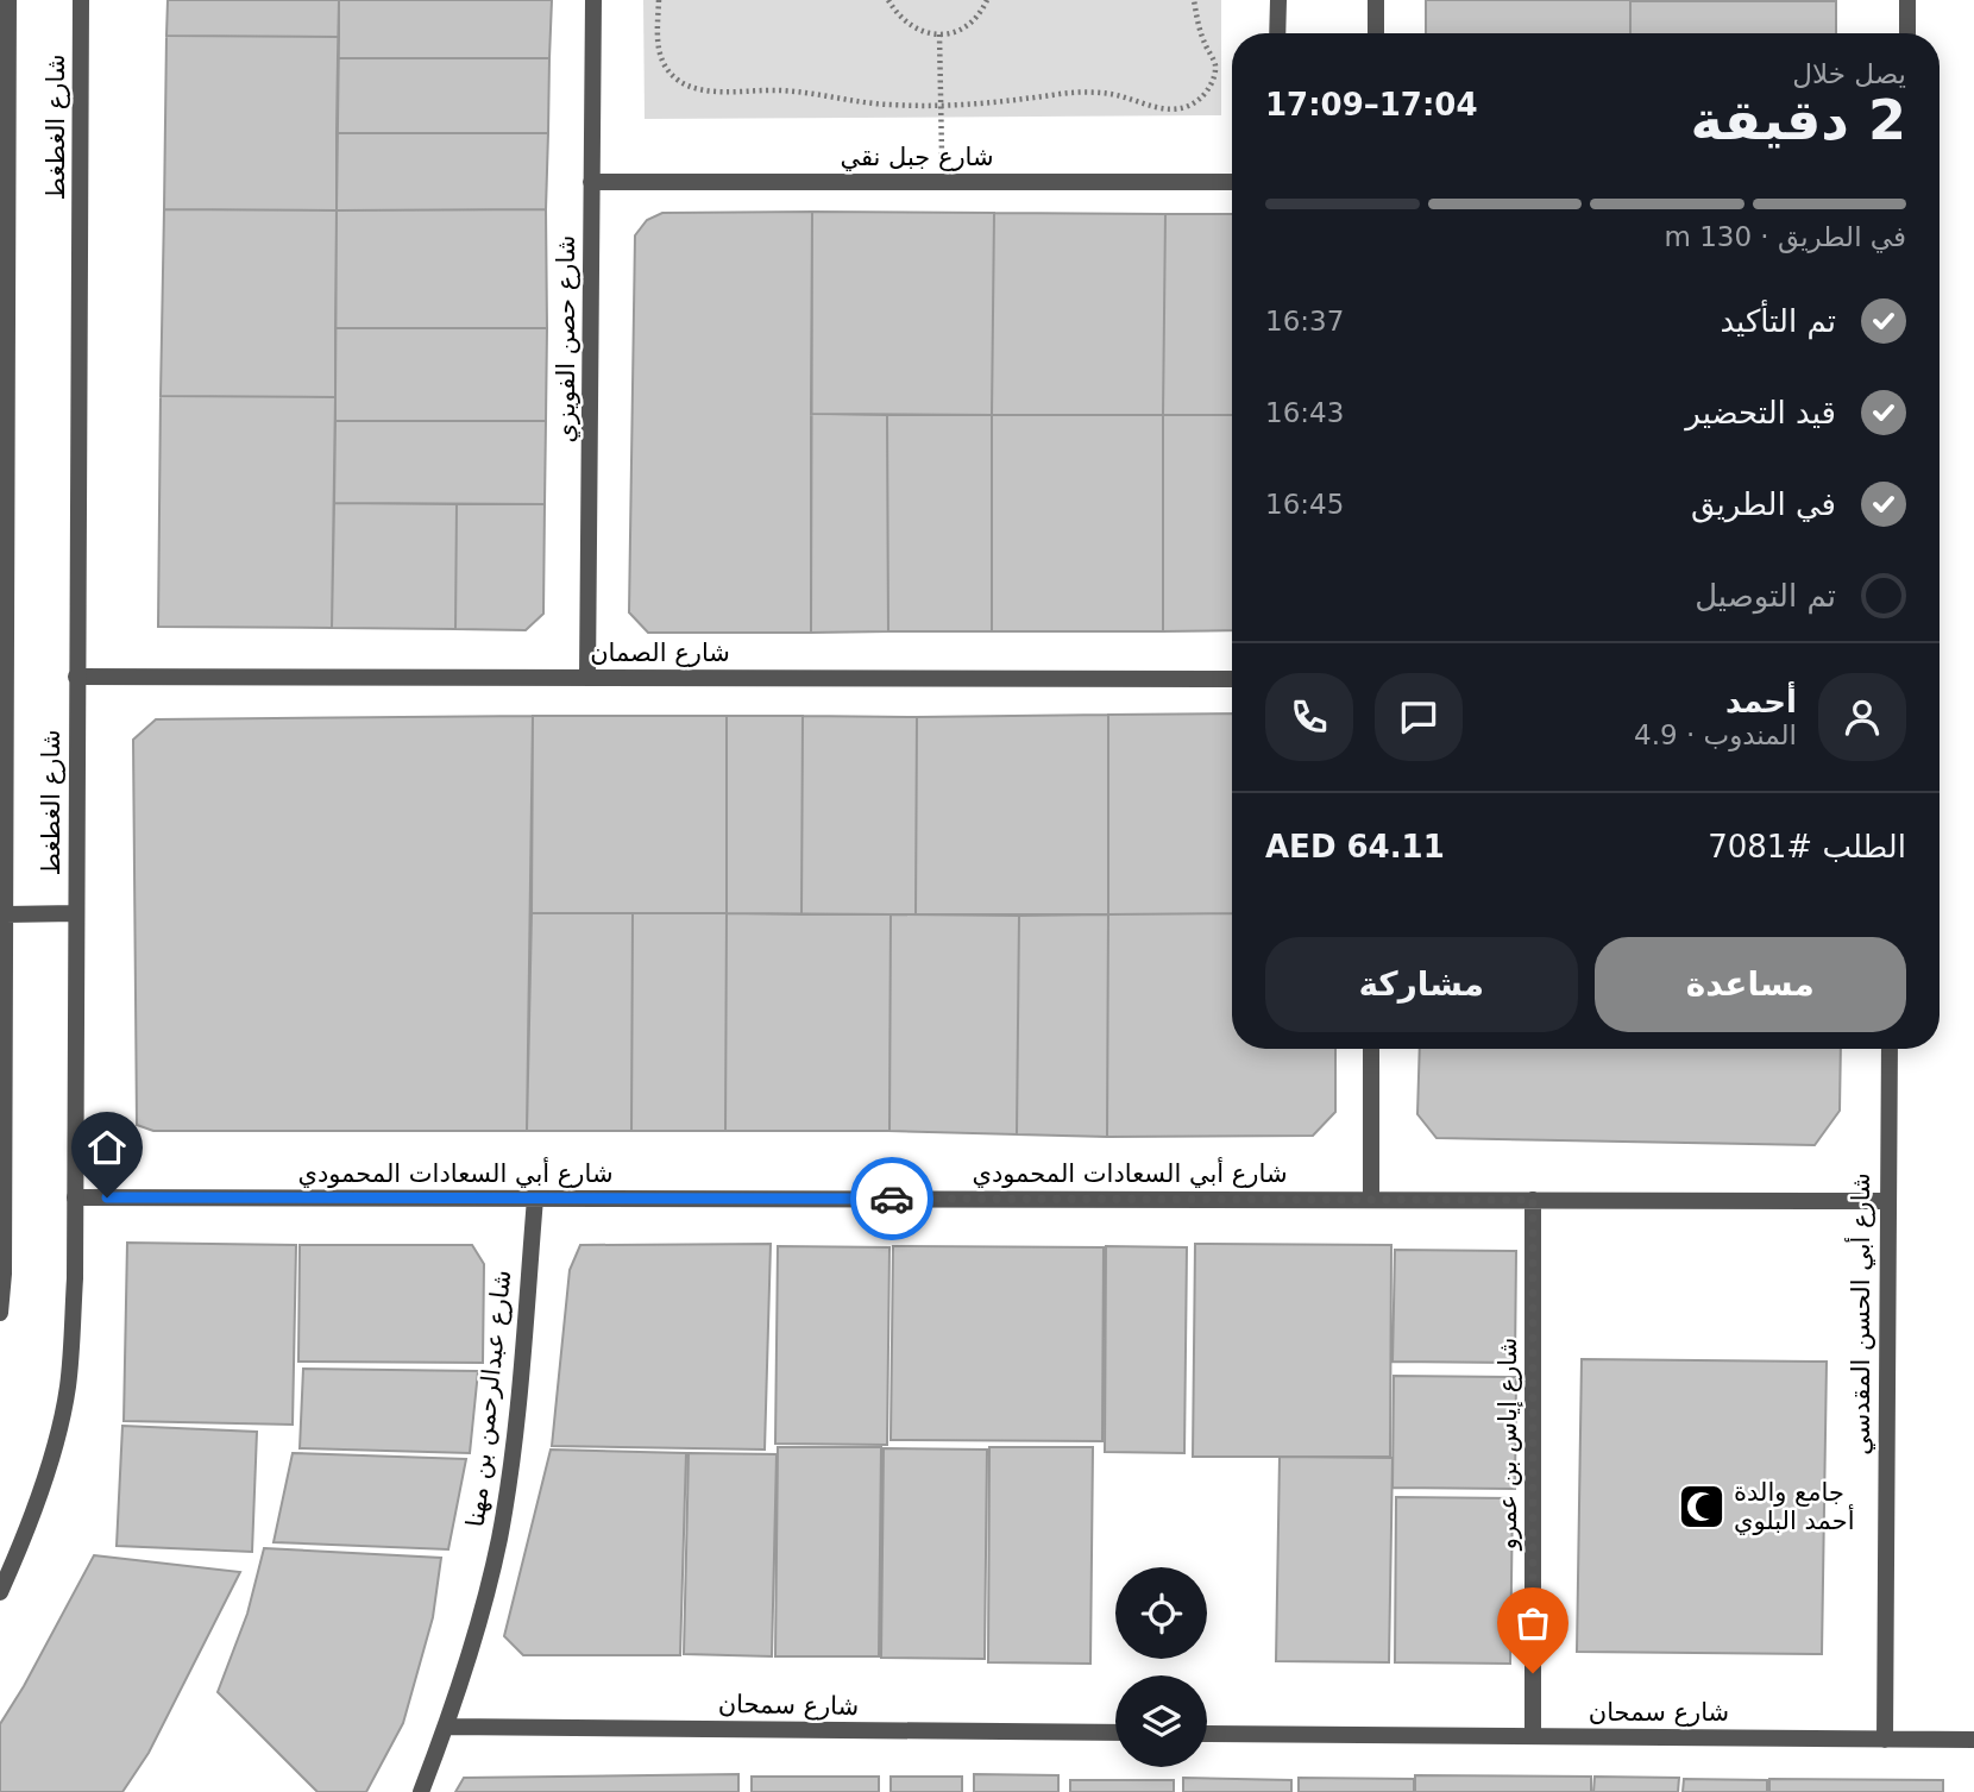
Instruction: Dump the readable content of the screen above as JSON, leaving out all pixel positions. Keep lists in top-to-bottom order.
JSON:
{
  "streets": {
    "street": [
      "شارع الغطغط",
      "شارع جبل نقي",
      "شارع حصن الفويزي",
      "شارع الصمان",
      "شارع أبي السعادات المحمودي",
      "شارع أبي الحسن المقدسي",
      "شارع عبدالرحمن بن مهنا",
      "شارع إياس بن عمرو",
      "شارع سمحان"
    ]
  },
  "crossings": [
    ["شارع الغطغط", "شارع الصمان"],
    ["شارع الغطغط", "شارع أبي السعادات المحمودي"],
    ["شارع جبل نقي", "شارع حصن الفويزي"],
    ["شارع حصن الفويزي", "شارع الصمان"],
    ["شارع أبي السعادات المحمودي", "شارع أبي الحسن المقدسي"],
    ["شارع أبي السعادات المحمودي", "شارع عبدالرحمن بن مهنا"],
    ["شارع أبي السعادات المحمودي", "شارع إياس بن عمرو"],
    ["شارع أبي الحسن المقدسي", "شارع سمحان"],
    ["شارع عبدالرحمن بن مهنا", "شارع سمحان"],
    ["شارع إياس بن عمرو", "شارع سمحان"]
  ],
  "places": {
    "mosque": ["جامع والدة أحمد البلوي"]
  },
  "page": {
    "heading": ["2 دقيقة", "يصل خلال", "17:04–17:09"],
    "panel": [
      "أحمد",
      "المندوب · 4.9",
      "الطلب #7081",
      "AED 64.11"
    ],
    "bar": "في الطريق · 130 m",
    "list": [
      ["تم التأكيد", "16:37"],
      ["قيد التحضير", "16:43"],
      ["في الطريق", "16:45"],
      "تم التوصيل"
    ],
    "buttons": ["مساعدة", "مشاركة"]
  }
}
